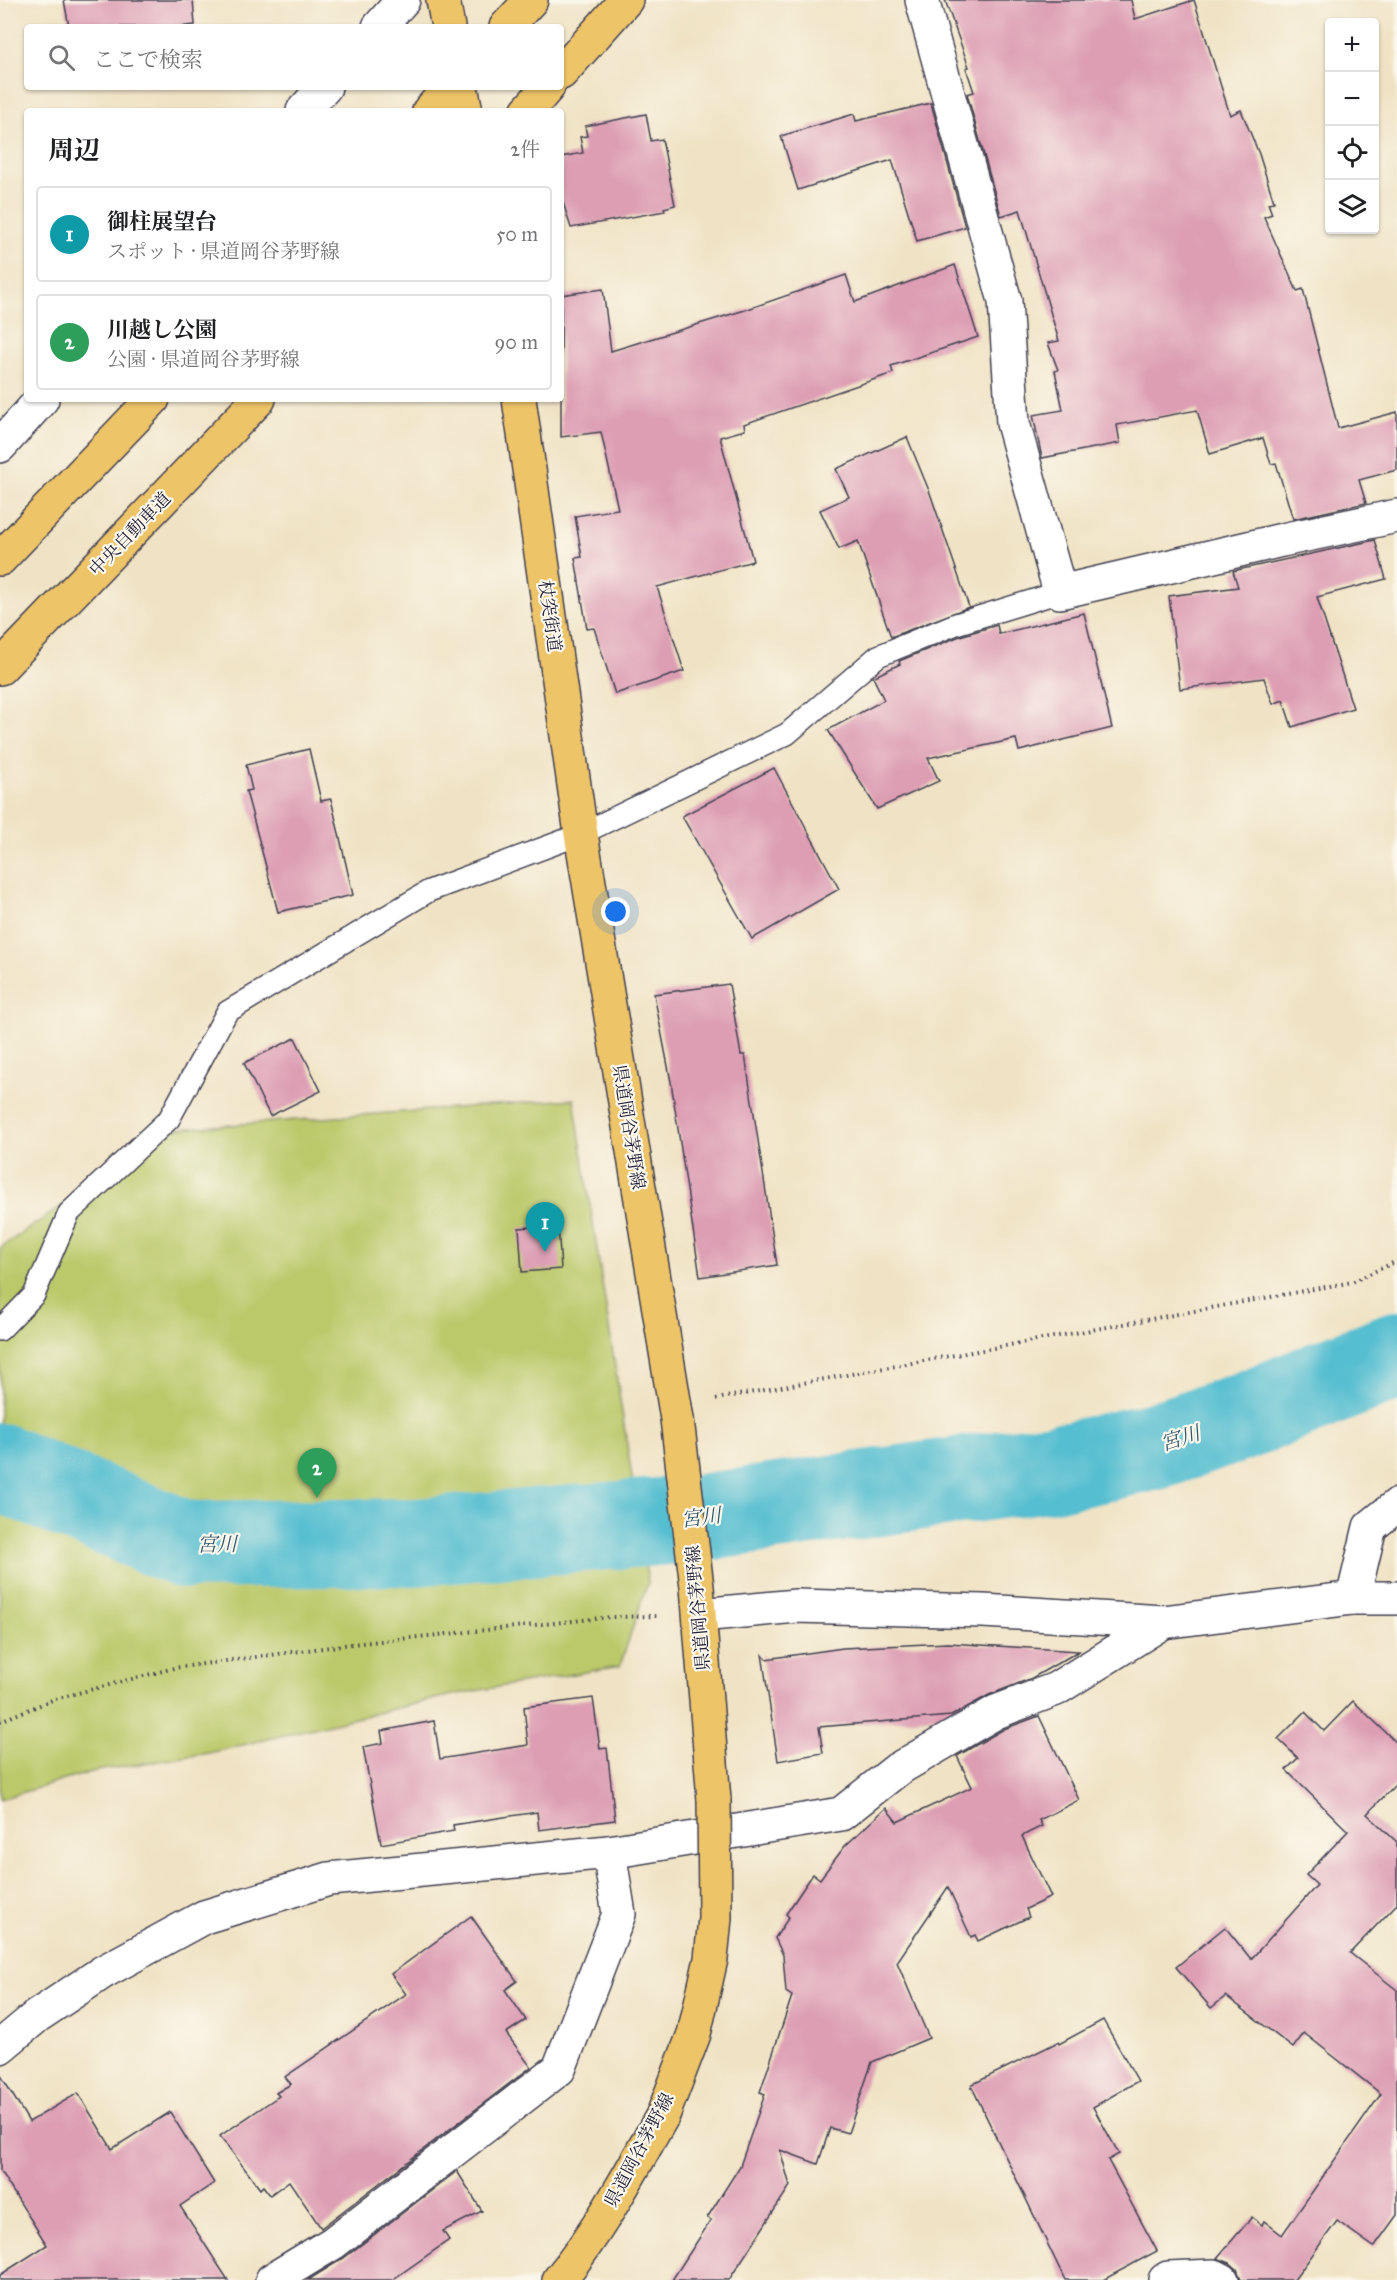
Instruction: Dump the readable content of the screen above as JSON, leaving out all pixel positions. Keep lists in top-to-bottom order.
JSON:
{
  "streets": {
    "main road": ["中央自動車道", "杖突街道", "県道岡谷茅野線"]
  },
  "crossings": [
    ["杖突街道", "県道岡谷茅野線"]
  ],
  "water": ["宮川"],
  "page": {
    "map_buttons": ["+", "−"],
    "search": "ここで検索",
    "heading": ["周辺", "2件"],
    "list": [
      {
        "mark": "1",
        "name": "御柱展望台",
        "note": "スポット · 県道岡谷茅野線",
        "value": "50 m"
      },
      {
        "mark": "2",
        "name": "川越し公園",
        "note": "公園 · 県道岡谷茅野線",
        "value": "90 m"
      }
    ],
    "pins": ["1", "2"]
  }
}
